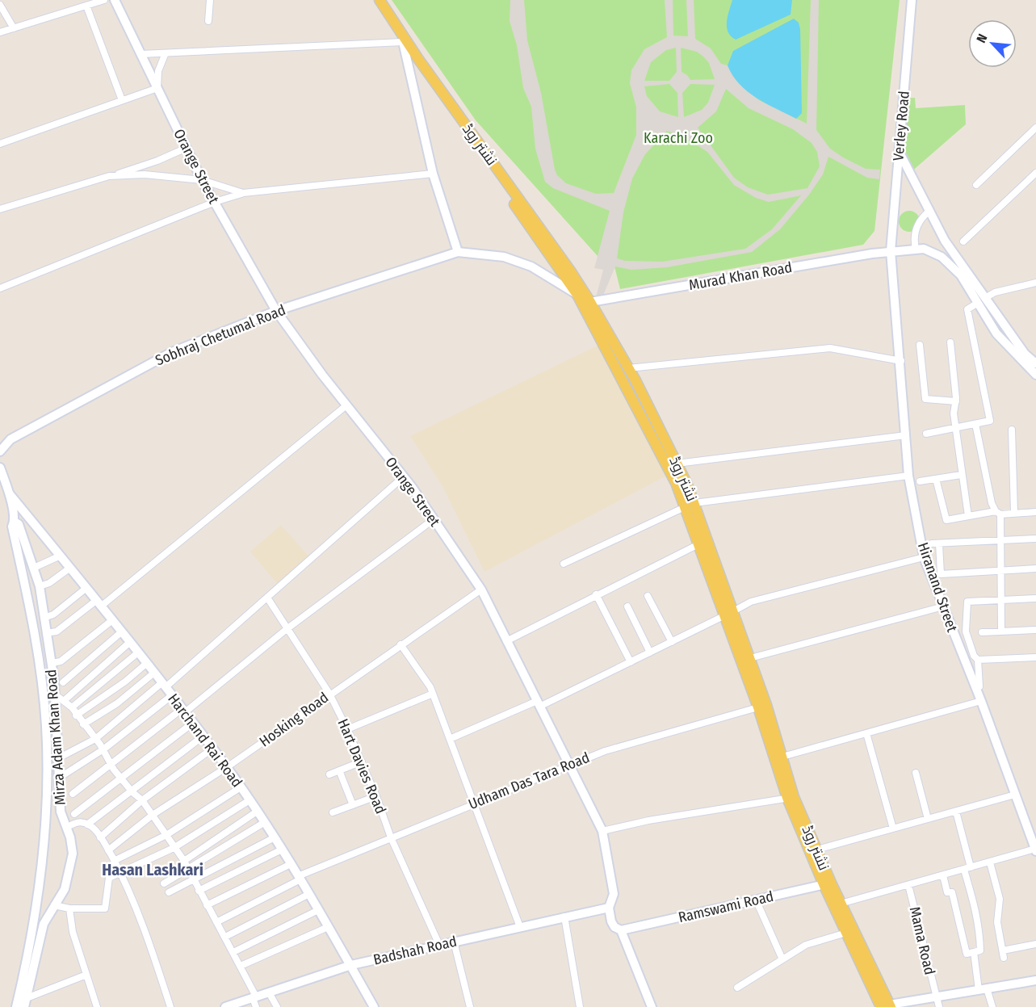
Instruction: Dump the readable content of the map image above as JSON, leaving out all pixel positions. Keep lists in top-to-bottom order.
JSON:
{
  "streets": {
    "main road": [
      "Verley Road",
      "نشتر روڈ",
      "Orange Street",
      "Murad Khan Road",
      "Sobhraj Chetumal Road",
      "Hiranand Street",
      "Mirza Adam Khan Road",
      "Harchand Rai Road",
      "Ramswami Road",
      "Badshah Road"
    ],
    "street": [
      "Hosking Road",
      "Hart Davies Road",
      "Udham Das Tara Road",
      "Mama Road"
    ]
  },
  "crossings": [
    ["Verley Road", "Murad Khan Road"],
    ["Verley Road", "Hiranand Street"],
    ["نشتر روڈ", "Murad Khan Road"],
    ["نشتر روڈ", "Udham Das Tara Road"],
    ["نشتر روڈ", "Ramswami Road"],
    ["Orange Street", "Sobhraj Chetumal Road"],
    ["Orange Street", "Hosking Road"],
    ["Orange Street", "Udham Das Tara Road"],
    ["Orange Street", "Badshah Road"],
    ["Murad Khan Road", "Hiranand Street"],
    ["Hosking Road", "Harchand Rai Road"],
    ["Hosking Road", "Hart Davies Road"],
    ["Mirza Adam Khan Road", "Harchand Rai Road"],
    ["Harchand Rai Road", "Udham Das Tara Road"],
    ["Harchand Rai Road", "Badshah Road"],
    ["Hart Davies Road", "Udham Das Tara Road"],
    ["Hart Davies Road", "Badshah Road"]
  ],
  "districts": ["Hasan Lashkari"],
  "parks": ["Karachi Zoo"],
  "north": "top left"
}
